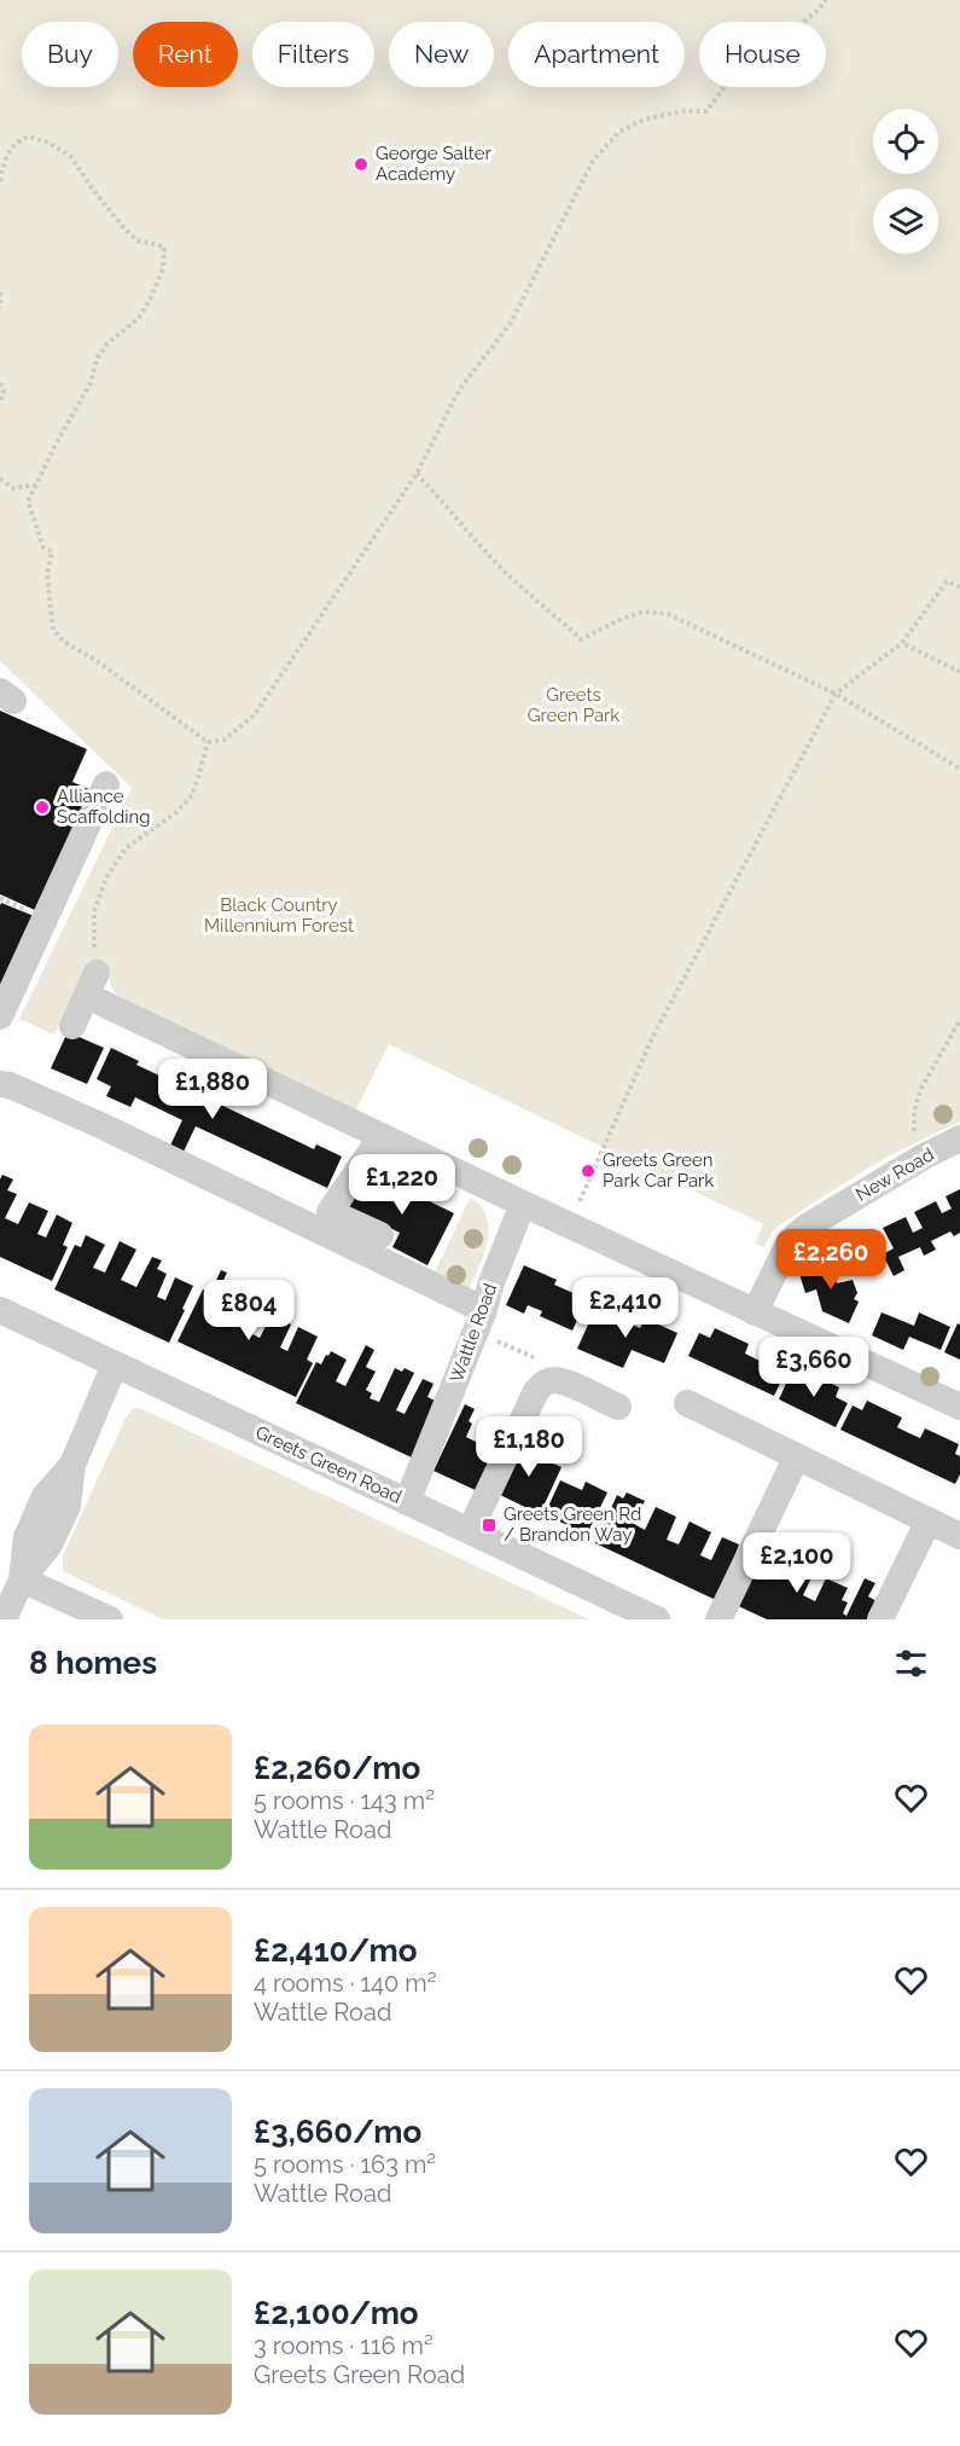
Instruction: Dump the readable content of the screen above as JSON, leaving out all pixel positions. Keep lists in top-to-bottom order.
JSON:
{
  "streets": {
    "street": ["New Road", "Wattle Road", "Greets Green Road"]
  },
  "crossings": [
    ["Wattle Road", "Greets Green Road"]
  ],
  "parks": ["Greets Green Park", "Black Country Millennium Forest"],
  "places": {
    "other": ["George Salter Academy", "Alliance Scaffolding", "Greets Green Park Car Park"],
    "transit": ["Greets Green Rd / Brandon Way"]
  },
  "page": {
    "chip": [
      "Buy",
      "Rent",
      "Filters",
      "New",
      "Apartment",
      "House"
    ],
    "price": [
      "£1,880",
      "£1,220",
      "£2,260",
      "£2,410",
      "£804",
      "£3,660",
      "£1,180",
      "£2,100"
    ],
    "heading": "8 homes",
    "list": [
      {
        "name": "£2,260/mo",
        "note": "5 rooms · 143 m² · Wattle Road"
      },
      {
        "name": "£2,410/mo",
        "note": "4 rooms · 140 m² · Wattle Road"
      },
      {
        "name": "£3,660/mo",
        "note": "5 rooms · 163 m² · Wattle Road"
      },
      {
        "name": "£2,100/mo",
        "note": "3 rooms · 116 m² · Greets Green Road"
      }
    ]
  }
}
